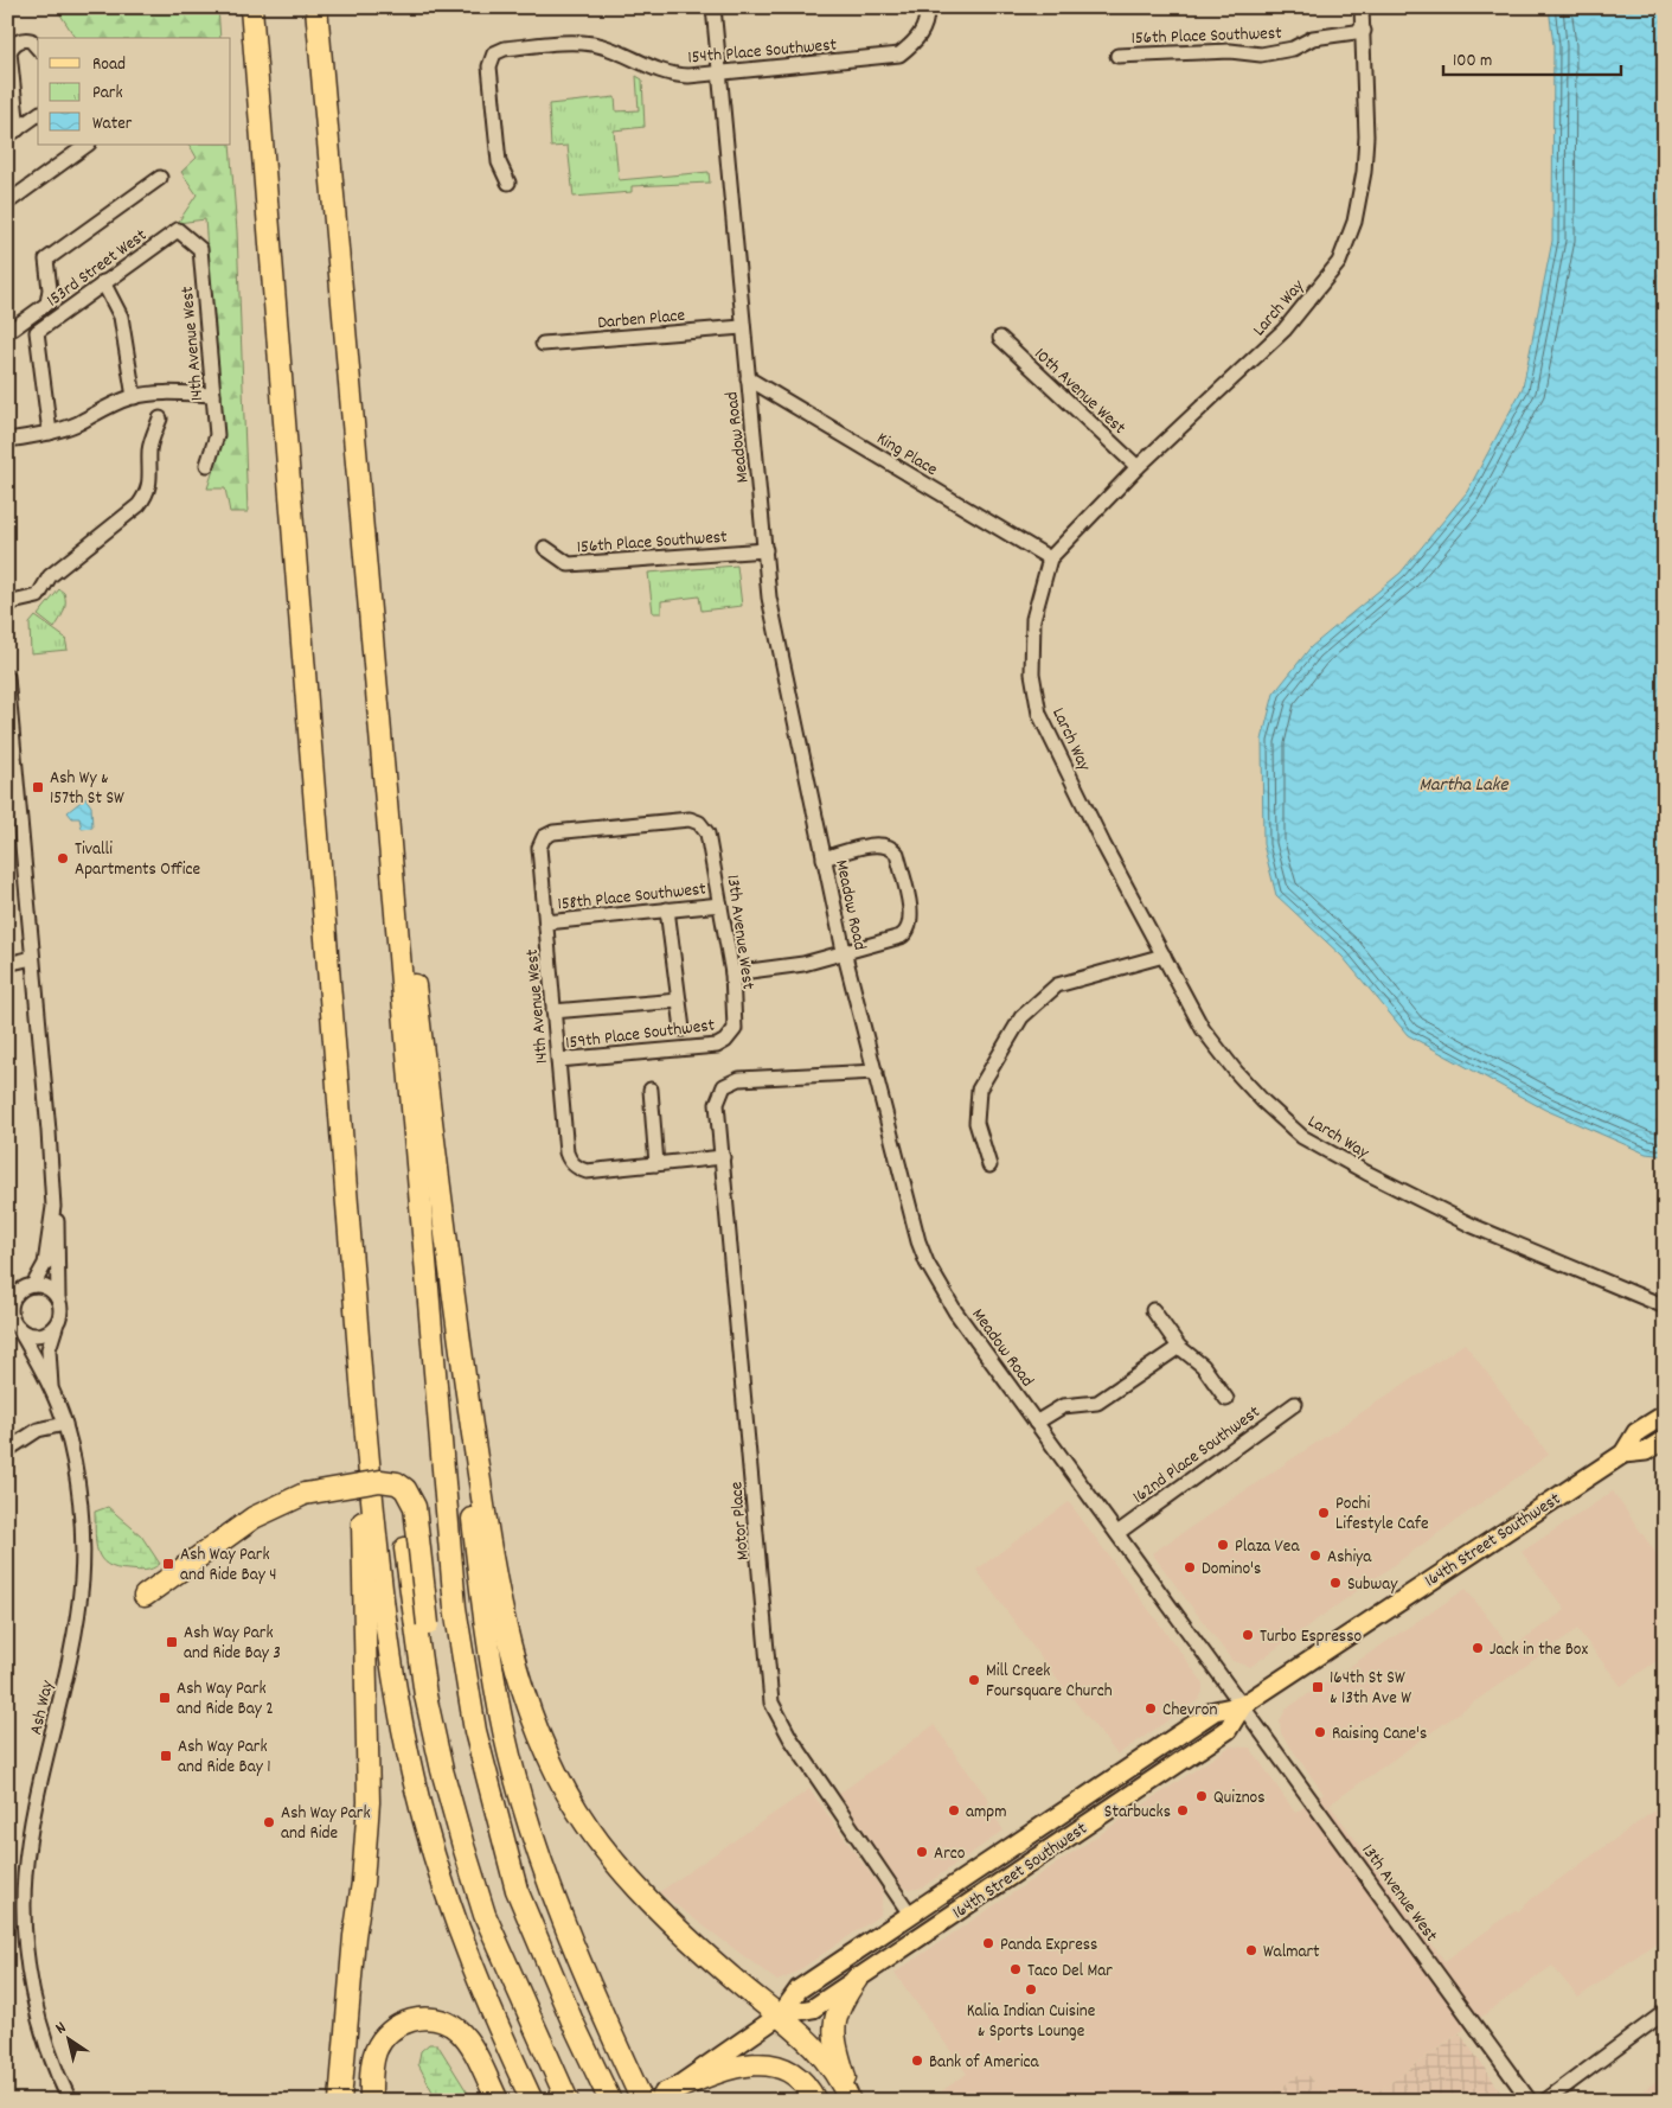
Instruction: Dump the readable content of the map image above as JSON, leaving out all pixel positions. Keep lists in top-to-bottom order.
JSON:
{
  "streets": {
    "main road": ["164th Street Southwest"],
    "street": [
      "156th Place Southwest",
      "154th Place Southwest",
      "153rd Street West",
      "Larch Way",
      "Darben Place",
      "14th Avenue West",
      "10th Avenue West",
      "Meadow Road",
      "King Place",
      "158th Place Southwest",
      "13th Avenue West",
      "159th Place Southwest",
      "162nd Place Southwest",
      "Motor Place",
      "Ash Way"
    ]
  },
  "crossings": [
    ["156th Place Southwest", "Larch Way"],
    ["156th Place Southwest", "Meadow Road"],
    ["154th Place Southwest", "Meadow Road"],
    ["153rd Street West", "14th Avenue West"],
    ["Larch Way", "10th Avenue West"],
    ["Larch Way", "King Place"],
    ["Darben Place", "Meadow Road"],
    ["14th Avenue West", "158th Place Southwest"],
    ["14th Avenue West", "13th Avenue West"],
    ["14th Avenue West", "159th Place Southwest"],
    ["Meadow Road", "King Place"],
    ["Meadow Road", "13th Avenue West"],
    ["Meadow Road", "162nd Place Southwest"],
    ["Meadow Road", "Motor Place"],
    ["Meadow Road", "164th Street Southwest"],
    ["158th Place Southwest", "13th Avenue West"],
    ["13th Avenue West", "159th Place Southwest"],
    ["13th Avenue West", "164th Street Southwest"],
    ["Motor Place", "164th Street Southwest"]
  ],
  "water": ["Martha Lake"],
  "places": {
    "transit": [
      "Ash Wy & 157th St SW",
      "Ash Way Park and Ride Bay 4",
      "Ash Way Park and Ride Bay 3",
      "164th St SW & 13th Ave W",
      "Ash Way Park and Ride Bay 2",
      "Ash Way Park and Ride Bay 1"
    ],
    "other": [
      "Tivalli Apartments Office",
      "Pochi Lifestyle Cafe",
      "Plaza Vea",
      "Ashiya",
      "Domino's",
      "Subway",
      "Turbo Espresso",
      "Jack in the Box",
      "Mill Creek Foursquare Church",
      "Chevron",
      "Raising Cane's",
      "Quiznos",
      "ampm",
      "Starbucks",
      "Ash Way Park and Ride",
      "Arco",
      "Panda Express",
      "Walmart",
      "Taco Del Mar",
      "Kalia Indian Cuisine & Sports Lounge",
      "Bank of America"
    ]
  },
  "legend": ["Road", "Park", "Water"],
  "scale_bar": "100 m",
  "north": "top left"
}
